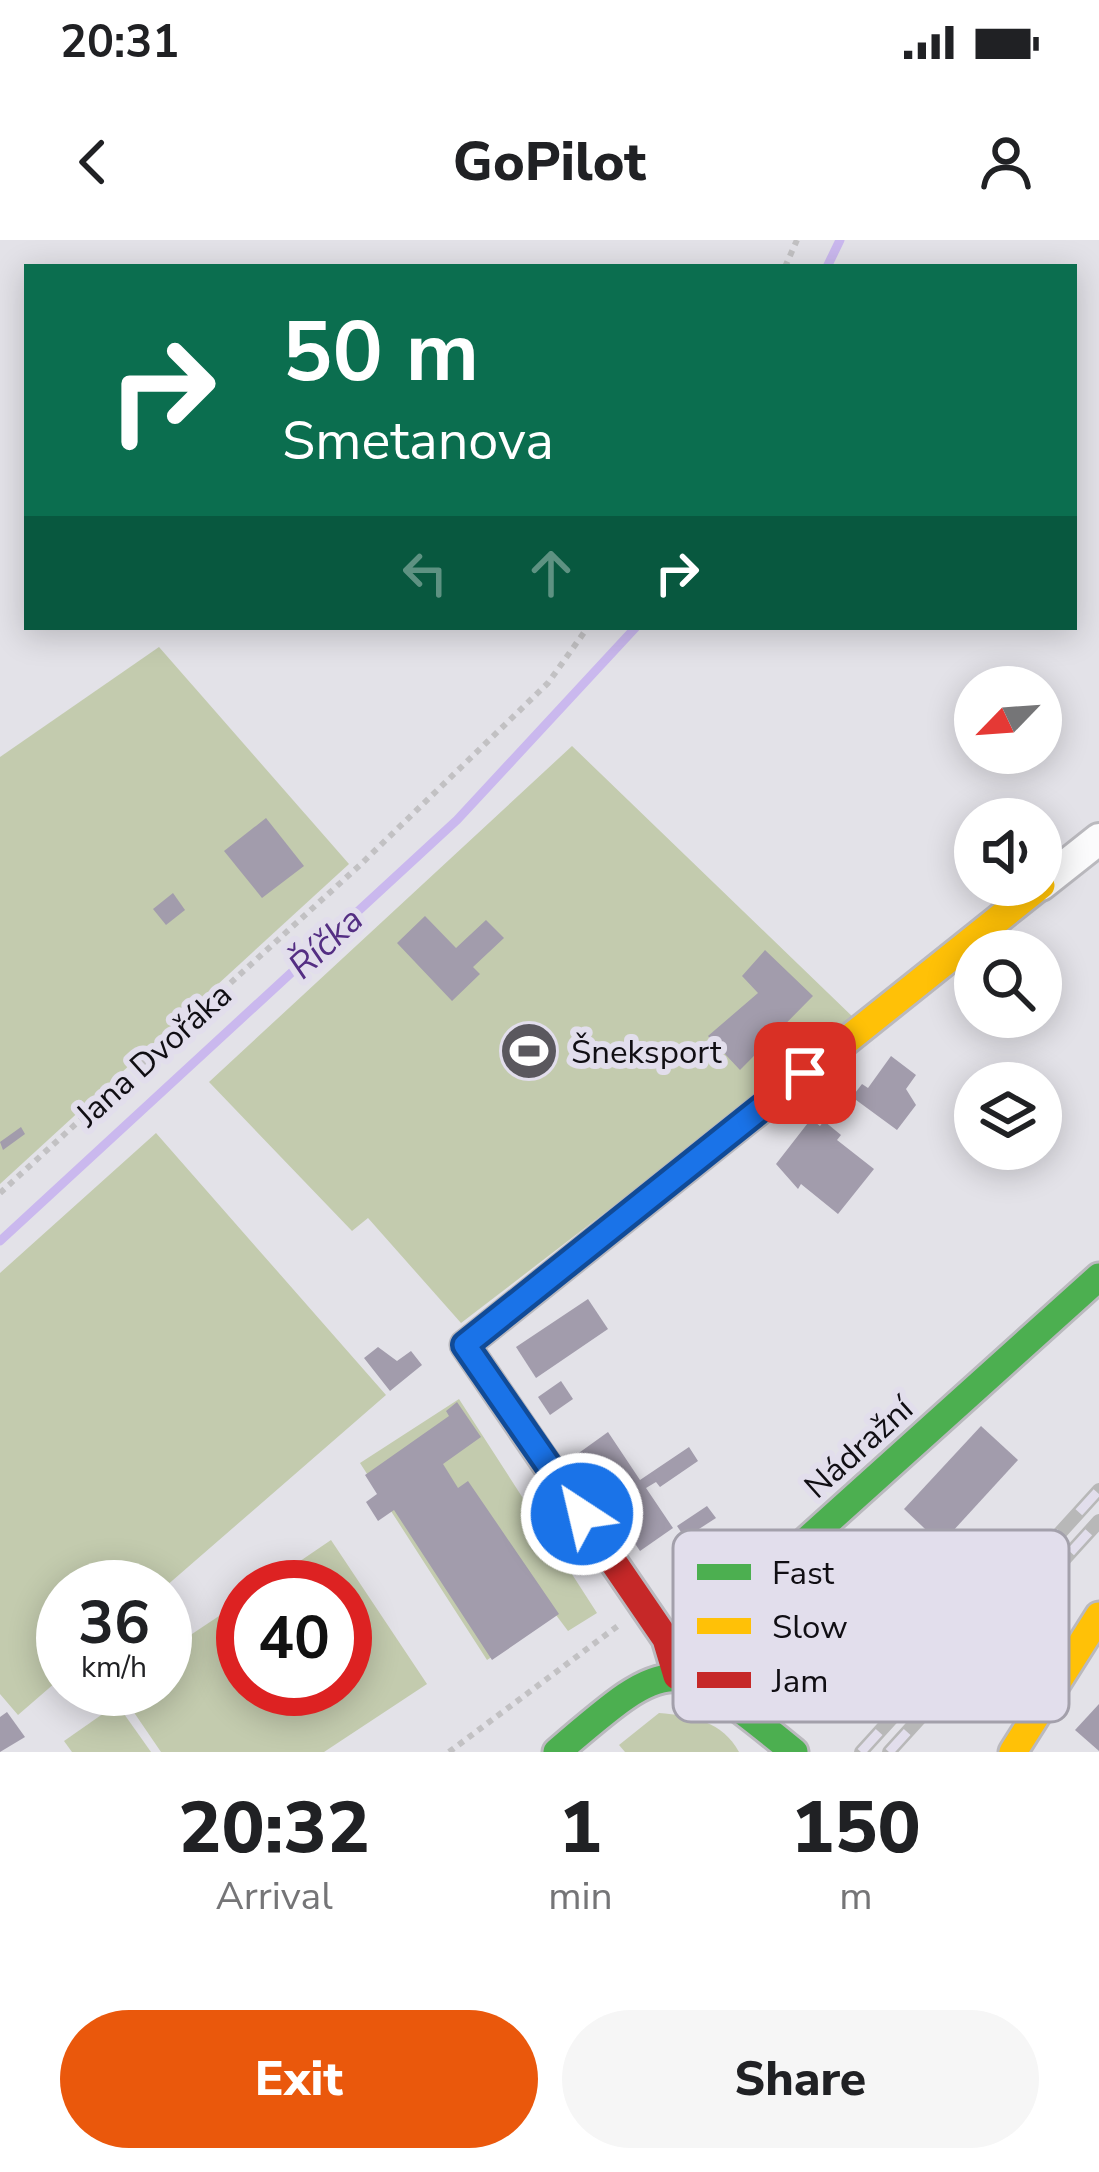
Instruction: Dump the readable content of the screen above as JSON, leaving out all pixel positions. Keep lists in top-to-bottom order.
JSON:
{
  "streets": {
    "street": ["Nádražní"],
    "path": ["Jana Dvořáka"]
  },
  "water": ["Říčka"],
  "places": {
    "sports": ["Šneksport"]
  },
  "legend": ["Fast", "Slow", "Jam"],
  "north": "bottom left",
  "page": {
    "status": "20:31",
    "header": "GoPilot",
    "turn": ["50 m", "Smetanova"],
    "speed": "36 km/h",
    "limit": "40",
    "eta": [
      "20:32",
      "Arrival",
      "1",
      "min",
      "150",
      "m"
    ],
    "buttons": ["Exit", "Share"]
  }
}
